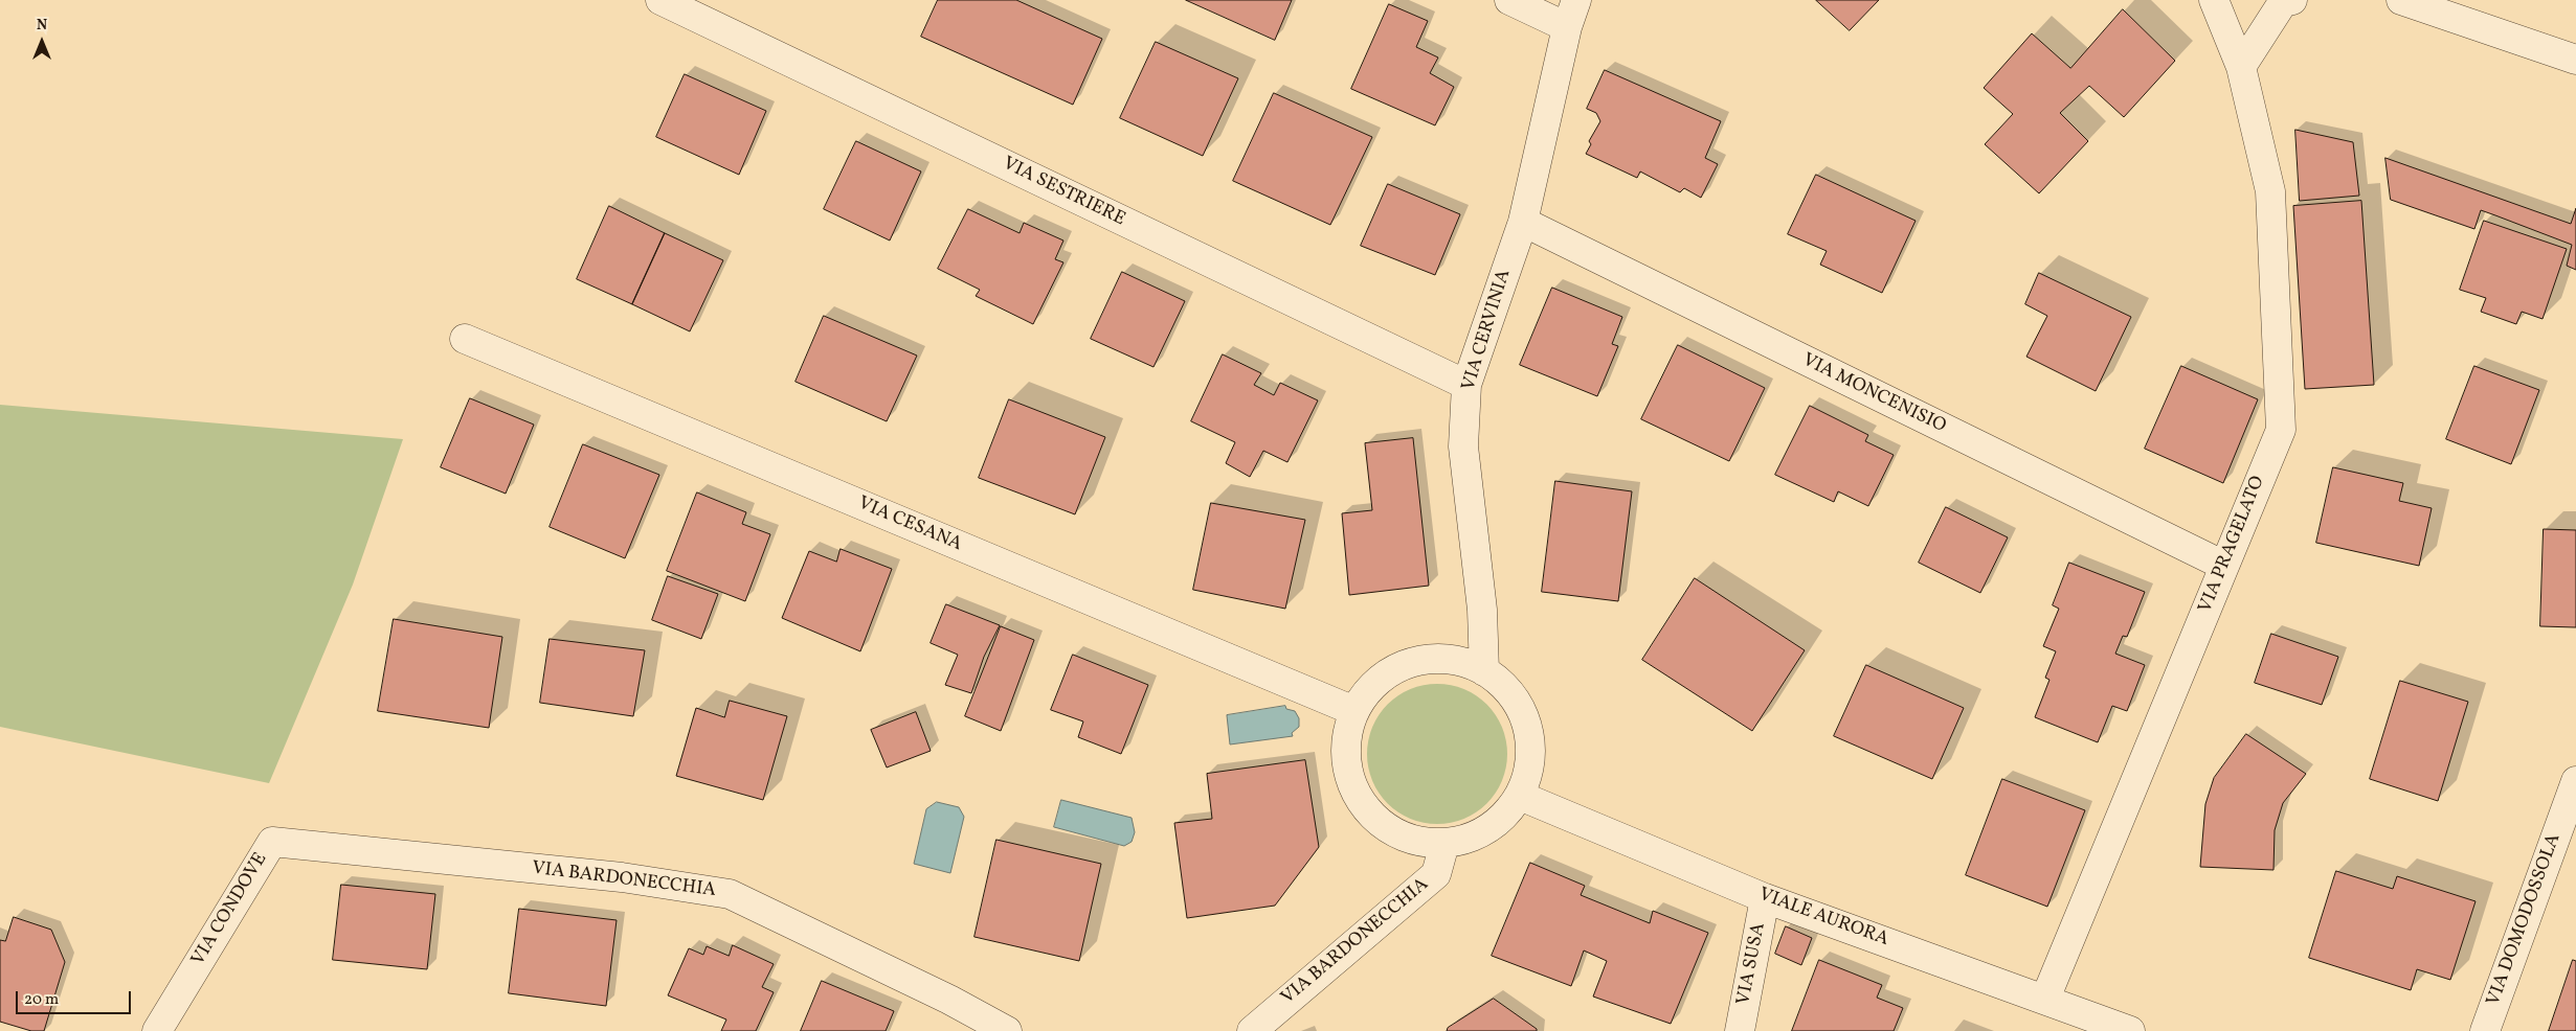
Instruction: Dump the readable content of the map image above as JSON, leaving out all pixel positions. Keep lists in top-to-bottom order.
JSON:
{
  "streets": {
    "street": [
      "VIA SESTRIERE",
      "VIA CERVINIA",
      "VIA MONCENISIO",
      "VIA CESANA",
      "VIA PRAGELATO",
      "VIA BARDONECCHIA",
      "VIA CONDOVE",
      "VIALE AURORA",
      "VIA DOMODOSSOLA",
      "VIA SUSA"
    ]
  },
  "crossings": [
    ["VIA SESTRIERE", "VIA CERVINIA"],
    ["VIA CERVINIA", "VIA MONCENISIO"],
    ["VIA CERVINIA", "VIA CESANA"],
    ["VIA CERVINIA", "VIA BARDONECCHIA"],
    ["VIA CERVINIA", "VIALE AURORA"],
    ["VIA MONCENISIO", "VIA PRAGELATO"],
    ["VIA CESANA", "VIA BARDONECCHIA"],
    ["VIA CESANA", "VIALE AURORA"],
    ["VIA PRAGELATO", "VIALE AURORA"],
    ["VIA BARDONECCHIA", "VIA CONDOVE"],
    ["VIA BARDONECCHIA", "VIALE AURORA"],
    ["VIALE AURORA", "VIA SUSA"]
  ],
  "scale_bar": "20 m",
  "north": "top"
}
